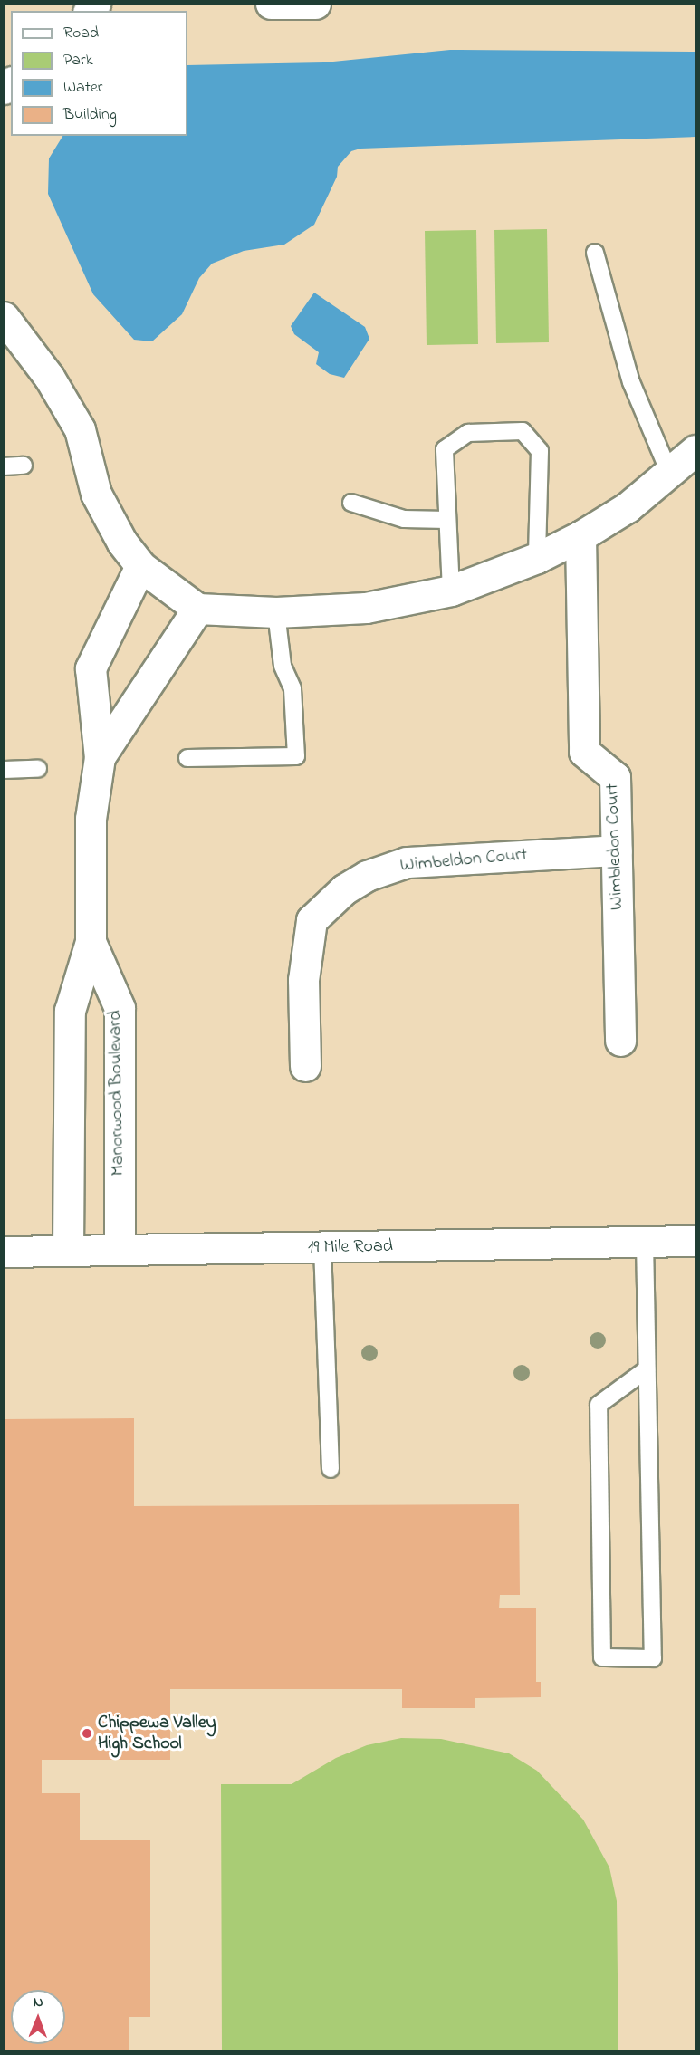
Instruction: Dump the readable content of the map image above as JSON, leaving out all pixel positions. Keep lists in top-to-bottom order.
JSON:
{
  "streets": {
    "street": [
      "Wimbledon Court",
      "Wimbeldon Court",
      "Manorwood Boulevard",
      "19 Mile Road"
    ]
  },
  "crossings": [
    ["Wimbledon Court", "Wimbeldon Court"],
    ["Manorwood Boulevard", "19 Mile Road"]
  ],
  "places": ["Chippewa Valley High School"],
  "legend": [
    "Road",
    "Park",
    "Water",
    "Building"
  ],
  "north": "top"
}
